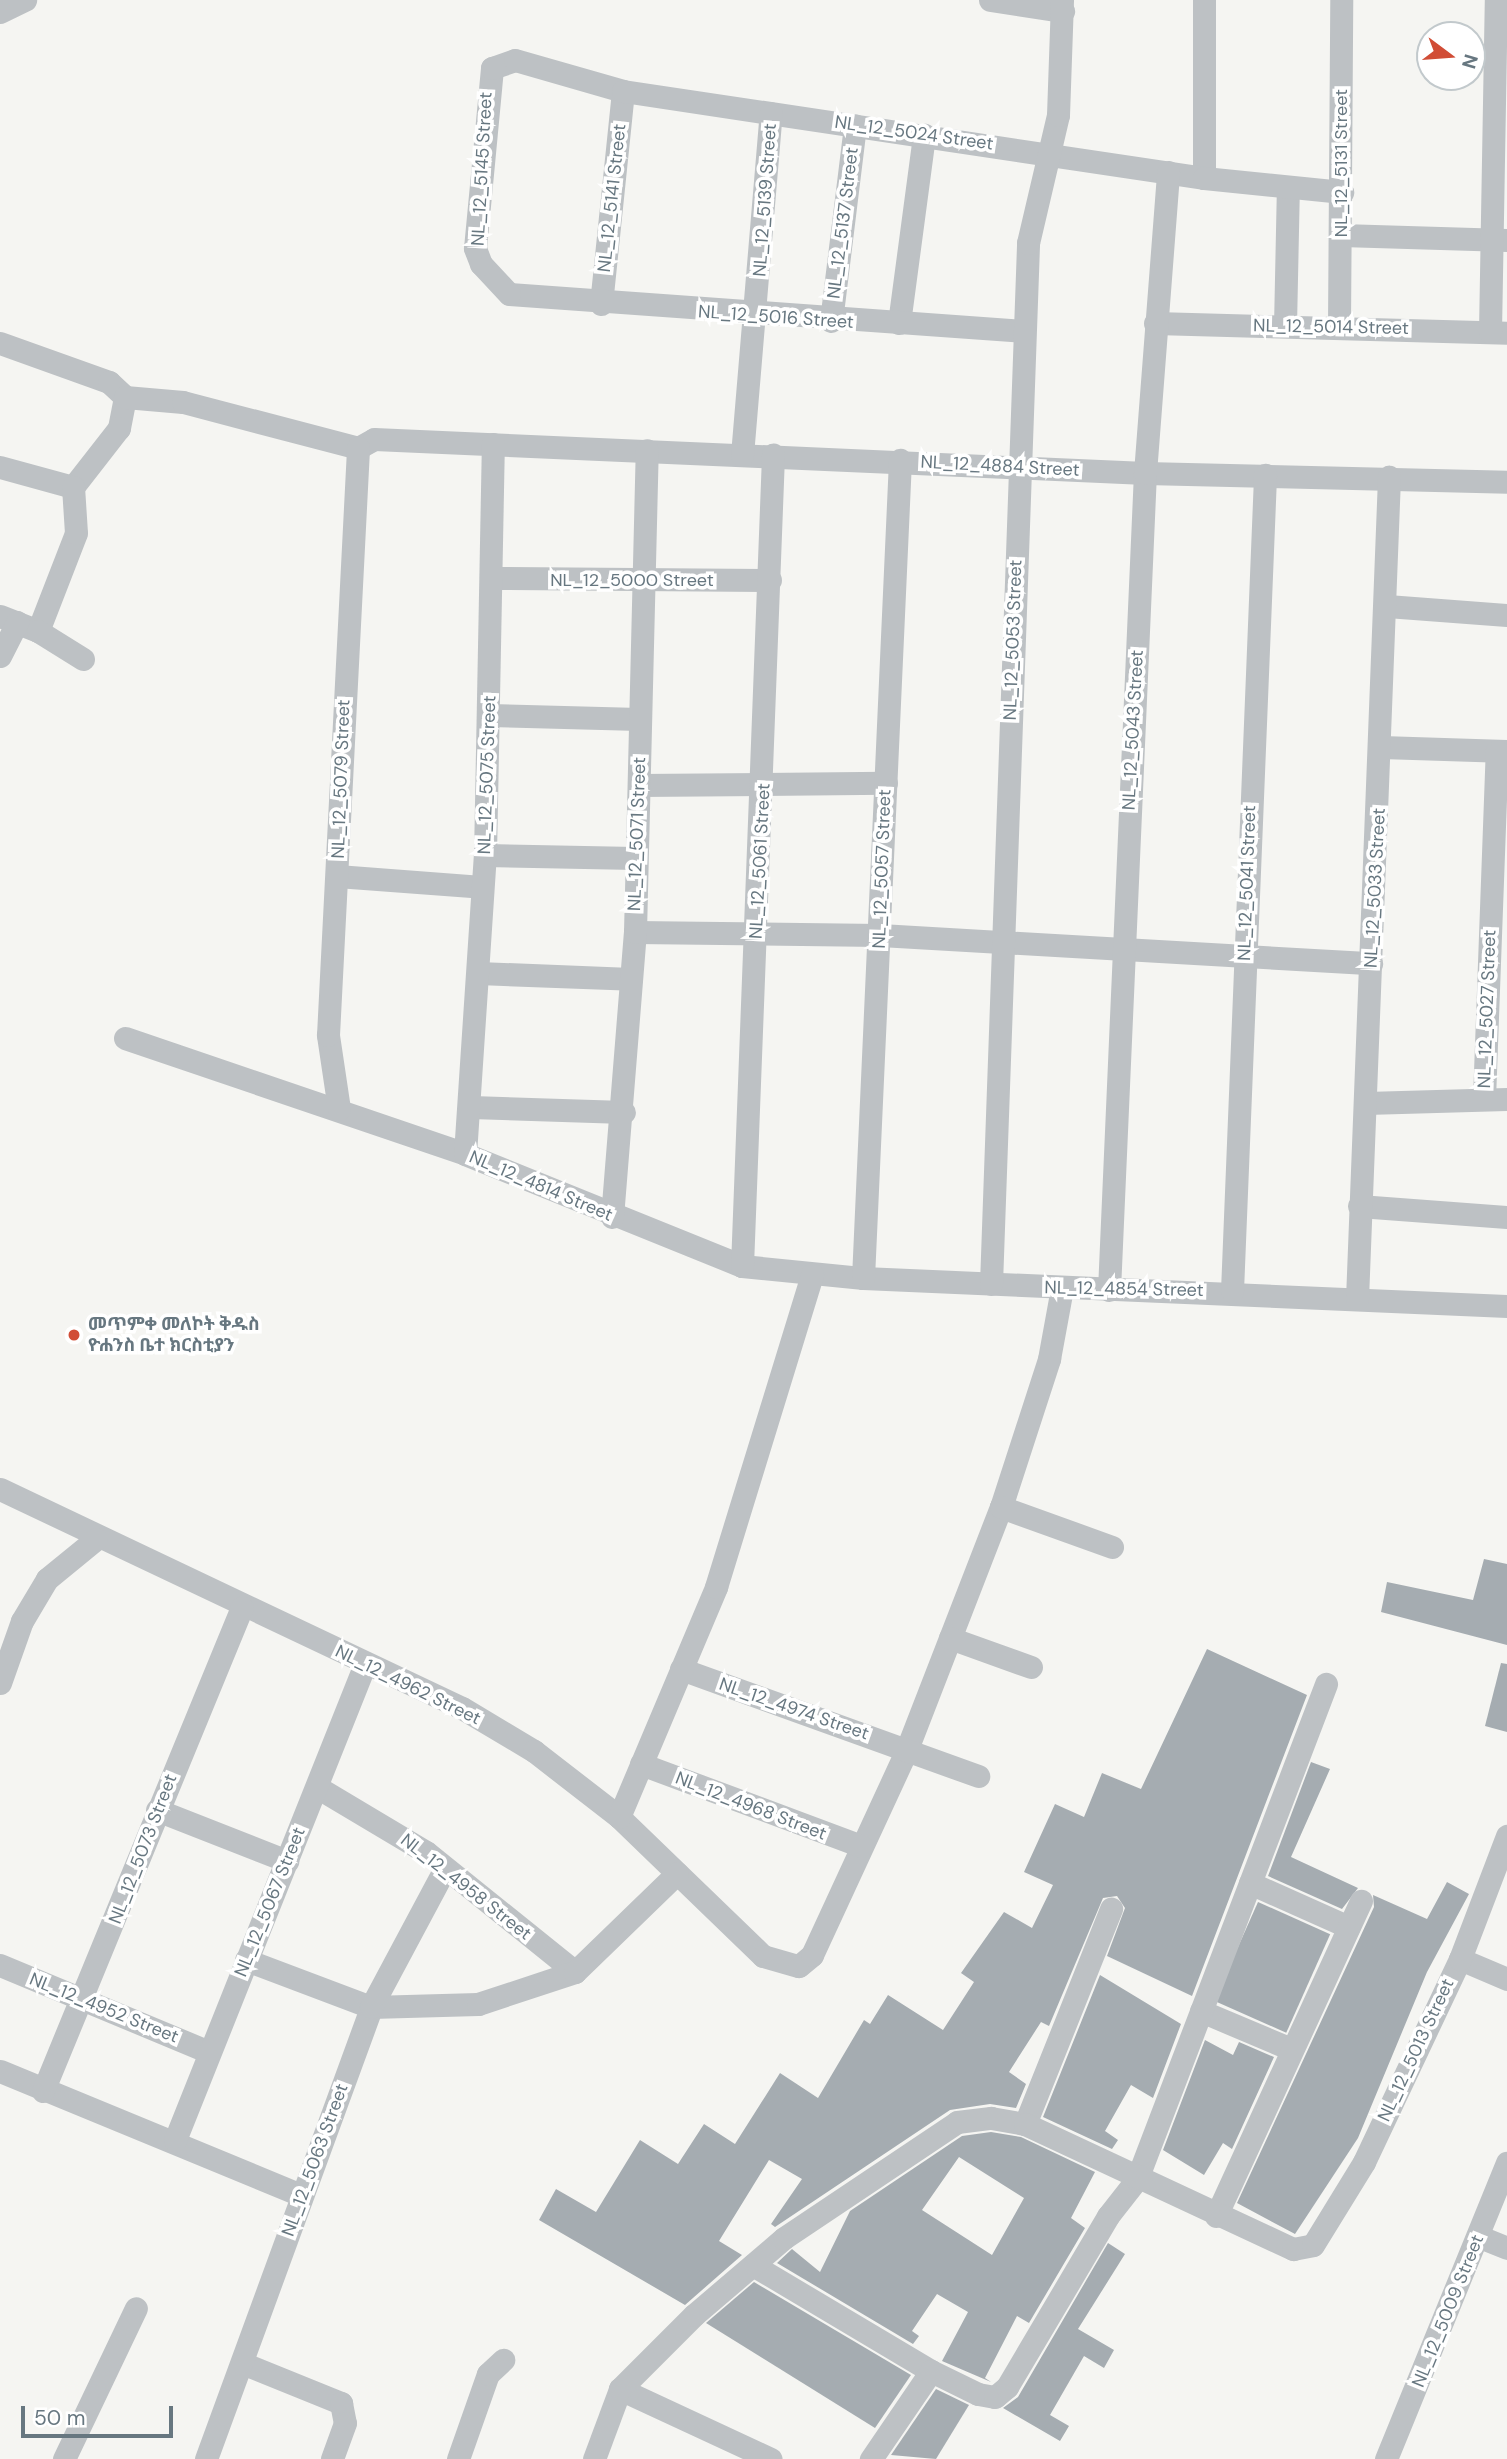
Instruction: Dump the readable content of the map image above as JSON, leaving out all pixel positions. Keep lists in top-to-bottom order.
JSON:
{
  "streets": {
    "street": [
      "NL_12_5024 Street",
      "NL_12_5131 Street",
      "NL_12_5145 Street",
      "NL_12_5141 Street",
      "NL_12_5139 Street",
      "NL_12_5137 Street",
      "NL_12_5016 Street",
      "NL_12_5014 Street",
      "NL_12_4884 Street",
      "NL_12_5000 Street",
      "NL_12_5053 Street",
      "NL_12_5043 Street",
      "NL_12_5075 Street",
      "NL_12_5079 Street",
      "NL_12_5071 Street",
      "NL_12_5061 Street",
      "NL_12_5057 Street",
      "NL_12_5041 Street",
      "NL_12_5033 Street",
      "NL_12_5027 Street",
      "NL_12_4814 Street",
      "NL_12_4854 Street",
      "NL_12_4962 Street",
      "NL_12_4974 Street",
      "NL_12_4968 Street",
      "NL_12_5073 Street",
      "NL_12_4958 Street",
      "NL_12_5067 Street",
      "NL_12_4952 Street",
      "NL_12_5013 Street",
      "NL_12_5063 Street",
      "NL_12_5009 Street"
    ]
  },
  "crossings": [
    ["NL_12_5024 Street", "NL_12_5131 Street"],
    ["NL_12_5024 Street", "NL_12_5145 Street"],
    ["NL_12_5024 Street", "NL_12_5141 Street"],
    ["NL_12_5024 Street", "NL_12_5139 Street"],
    ["NL_12_5024 Street", "NL_12_5137 Street"],
    ["NL_12_5024 Street", "NL_12_5053 Street"],
    ["NL_12_5024 Street", "NL_12_5043 Street"],
    ["NL_12_5131 Street", "NL_12_5014 Street"],
    ["NL_12_5145 Street", "NL_12_5141 Street"],
    ["NL_12_5145 Street", "NL_12_5016 Street"],
    ["NL_12_5141 Street", "NL_12_5016 Street"],
    ["NL_12_5139 Street", "NL_12_5016 Street"],
    ["NL_12_5139 Street", "NL_12_4884 Street"],
    ["NL_12_5137 Street", "NL_12_5016 Street"],
    ["NL_12_5016 Street", "NL_12_5053 Street"],
    ["NL_12_5014 Street", "NL_12_5043 Street"],
    ["NL_12_4884 Street", "NL_12_5053 Street"],
    ["NL_12_4884 Street", "NL_12_5043 Street"],
    ["NL_12_4884 Street", "NL_12_5075 Street"],
    ["NL_12_4884 Street", "NL_12_5079 Street"],
    ["NL_12_4884 Street", "NL_12_5071 Street"],
    ["NL_12_4884 Street", "NL_12_5061 Street"],
    ["NL_12_4884 Street", "NL_12_5057 Street"],
    ["NL_12_4884 Street", "NL_12_5041 Street"],
    ["NL_12_4884 Street", "NL_12_5033 Street"],
    ["NL_12_5000 Street", "NL_12_5075 Street"],
    ["NL_12_5000 Street", "NL_12_5071 Street"],
    ["NL_12_5000 Street", "NL_12_5061 Street"],
    ["NL_12_5053 Street", "NL_12_4854 Street"],
    ["NL_12_5043 Street", "NL_12_4854 Street"],
    ["NL_12_5075 Street", "NL_12_4814 Street"],
    ["NL_12_5079 Street", "NL_12_4814 Street"],
    ["NL_12_5071 Street", "NL_12_4814 Street"],
    ["NL_12_5061 Street", "NL_12_4814 Street"],
    ["NL_12_5061 Street", "NL_12_4854 Street"],
    ["NL_12_5057 Street", "NL_12_4854 Street"],
    ["NL_12_5041 Street", "NL_12_4854 Street"],
    ["NL_12_5033 Street", "NL_12_4854 Street"],
    ["NL_12_4814 Street", "NL_12_4854 Street"],
    ["NL_12_4962 Street", "NL_12_4968 Street"],
    ["NL_12_4962 Street", "NL_12_5073 Street"],
    ["NL_12_4962 Street", "NL_12_5067 Street"],
    ["NL_12_5073 Street", "NL_12_4952 Street"],
    ["NL_12_4958 Street", "NL_12_5067 Street"],
    ["NL_12_4958 Street", "NL_12_5063 Street"],
    ["NL_12_5067 Street", "NL_12_4952 Street"]
  ],
  "places": ["መጥምቀ መለኮት ቅዱስ ዮሐንስ ቤተ ክርስቲያን"],
  "scale_bar": "50 m",
  "north": "right"
}
